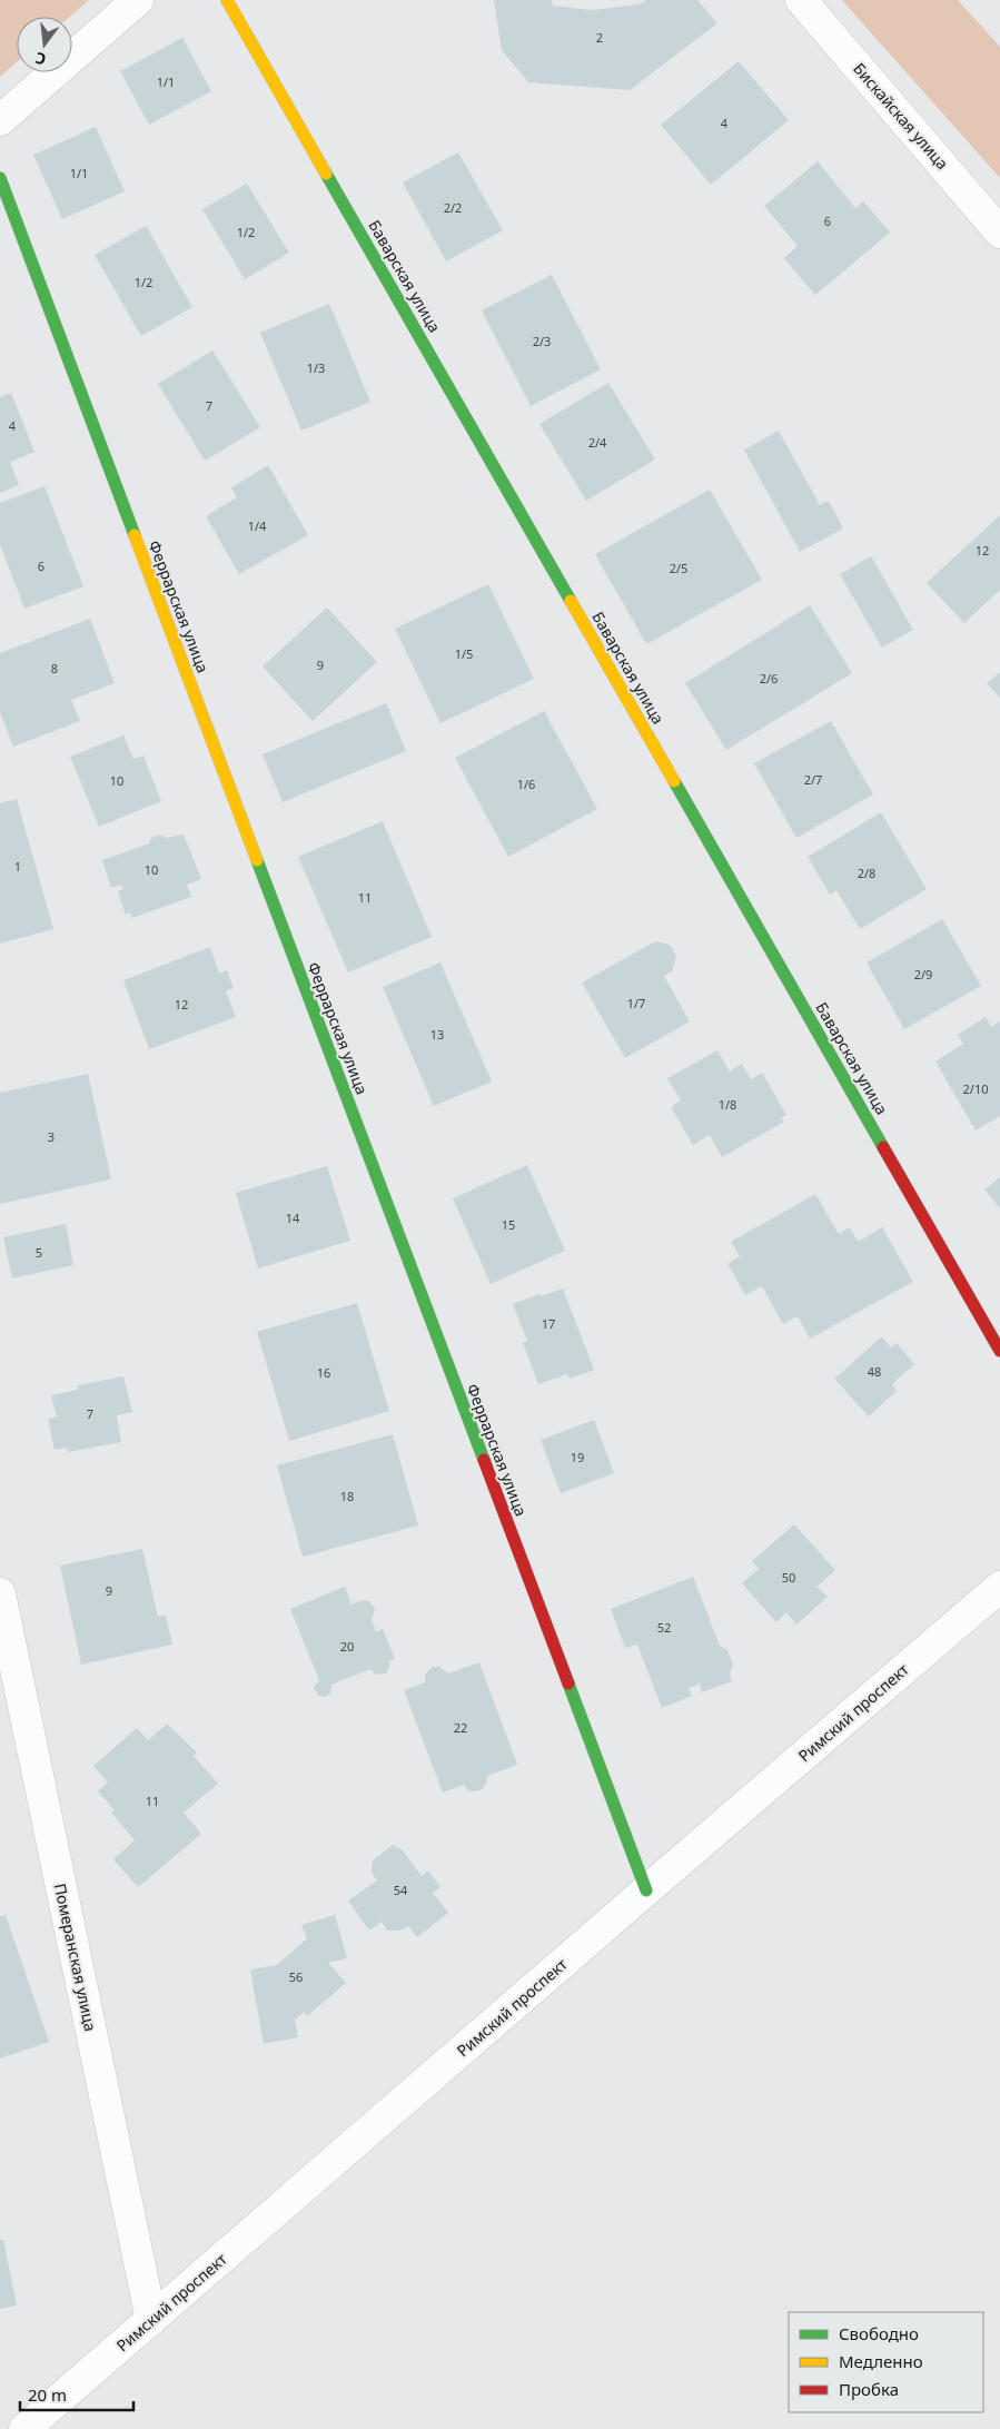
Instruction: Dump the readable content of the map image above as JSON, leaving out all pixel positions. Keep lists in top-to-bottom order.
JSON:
{
  "streets": {
    "street": [
      "Бискайская улица",
      "Баварская улица",
      "Феррарская улица",
      "Римский проспект",
      "Померанская улица"
    ]
  },
  "crossings": [
    ["Феррарская улица", "Римский проспект"],
    ["Римский проспект", "Померанская улица"]
  ],
  "house_numbers": [
    "2",
    "1/1",
    "4",
    "1/1",
    "2/2",
    "6",
    "1/2",
    "1/2",
    "2/3",
    "1/3",
    "7",
    "4",
    "2/4",
    "1/4",
    "12",
    "6",
    "2/5",
    "1/5",
    "9",
    "8",
    "2/6",
    "2/7",
    "10",
    "1/6",
    "1",
    "10",
    "2/8",
    "11",
    "2/9",
    "1/7",
    "12",
    "13",
    "2/10",
    "1/8",
    "3",
    "14",
    "15",
    "5",
    "17",
    "48",
    "16",
    "7",
    "19",
    "18",
    "50",
    "9",
    "52",
    "20",
    "22",
    "11",
    "54",
    "56"
  ],
  "legend": ["Свободно", "Медленно", "Пробка"],
  "scale_bar": "20 m",
  "north": "bottom"
}
